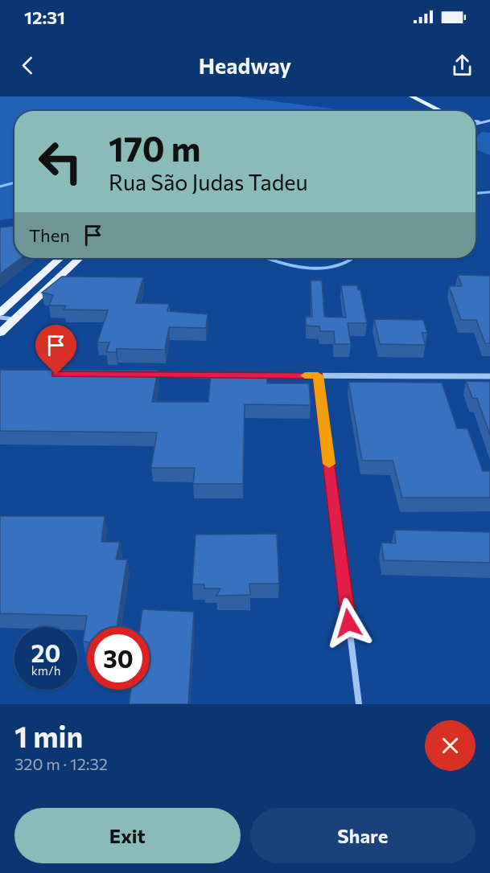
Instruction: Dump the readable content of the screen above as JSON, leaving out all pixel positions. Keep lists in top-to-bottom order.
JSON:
{
  "page": {
    "status": "12:31",
    "header": "Headway",
    "turn": ["170 m", "Rua São Judas Tadeu"],
    "then": "Then",
    "speed": "20 km/h",
    "limit": "30",
    "heading": ["1 min", "320 m · 12:32"],
    "buttons": ["Exit", "Share"]
  }
}
